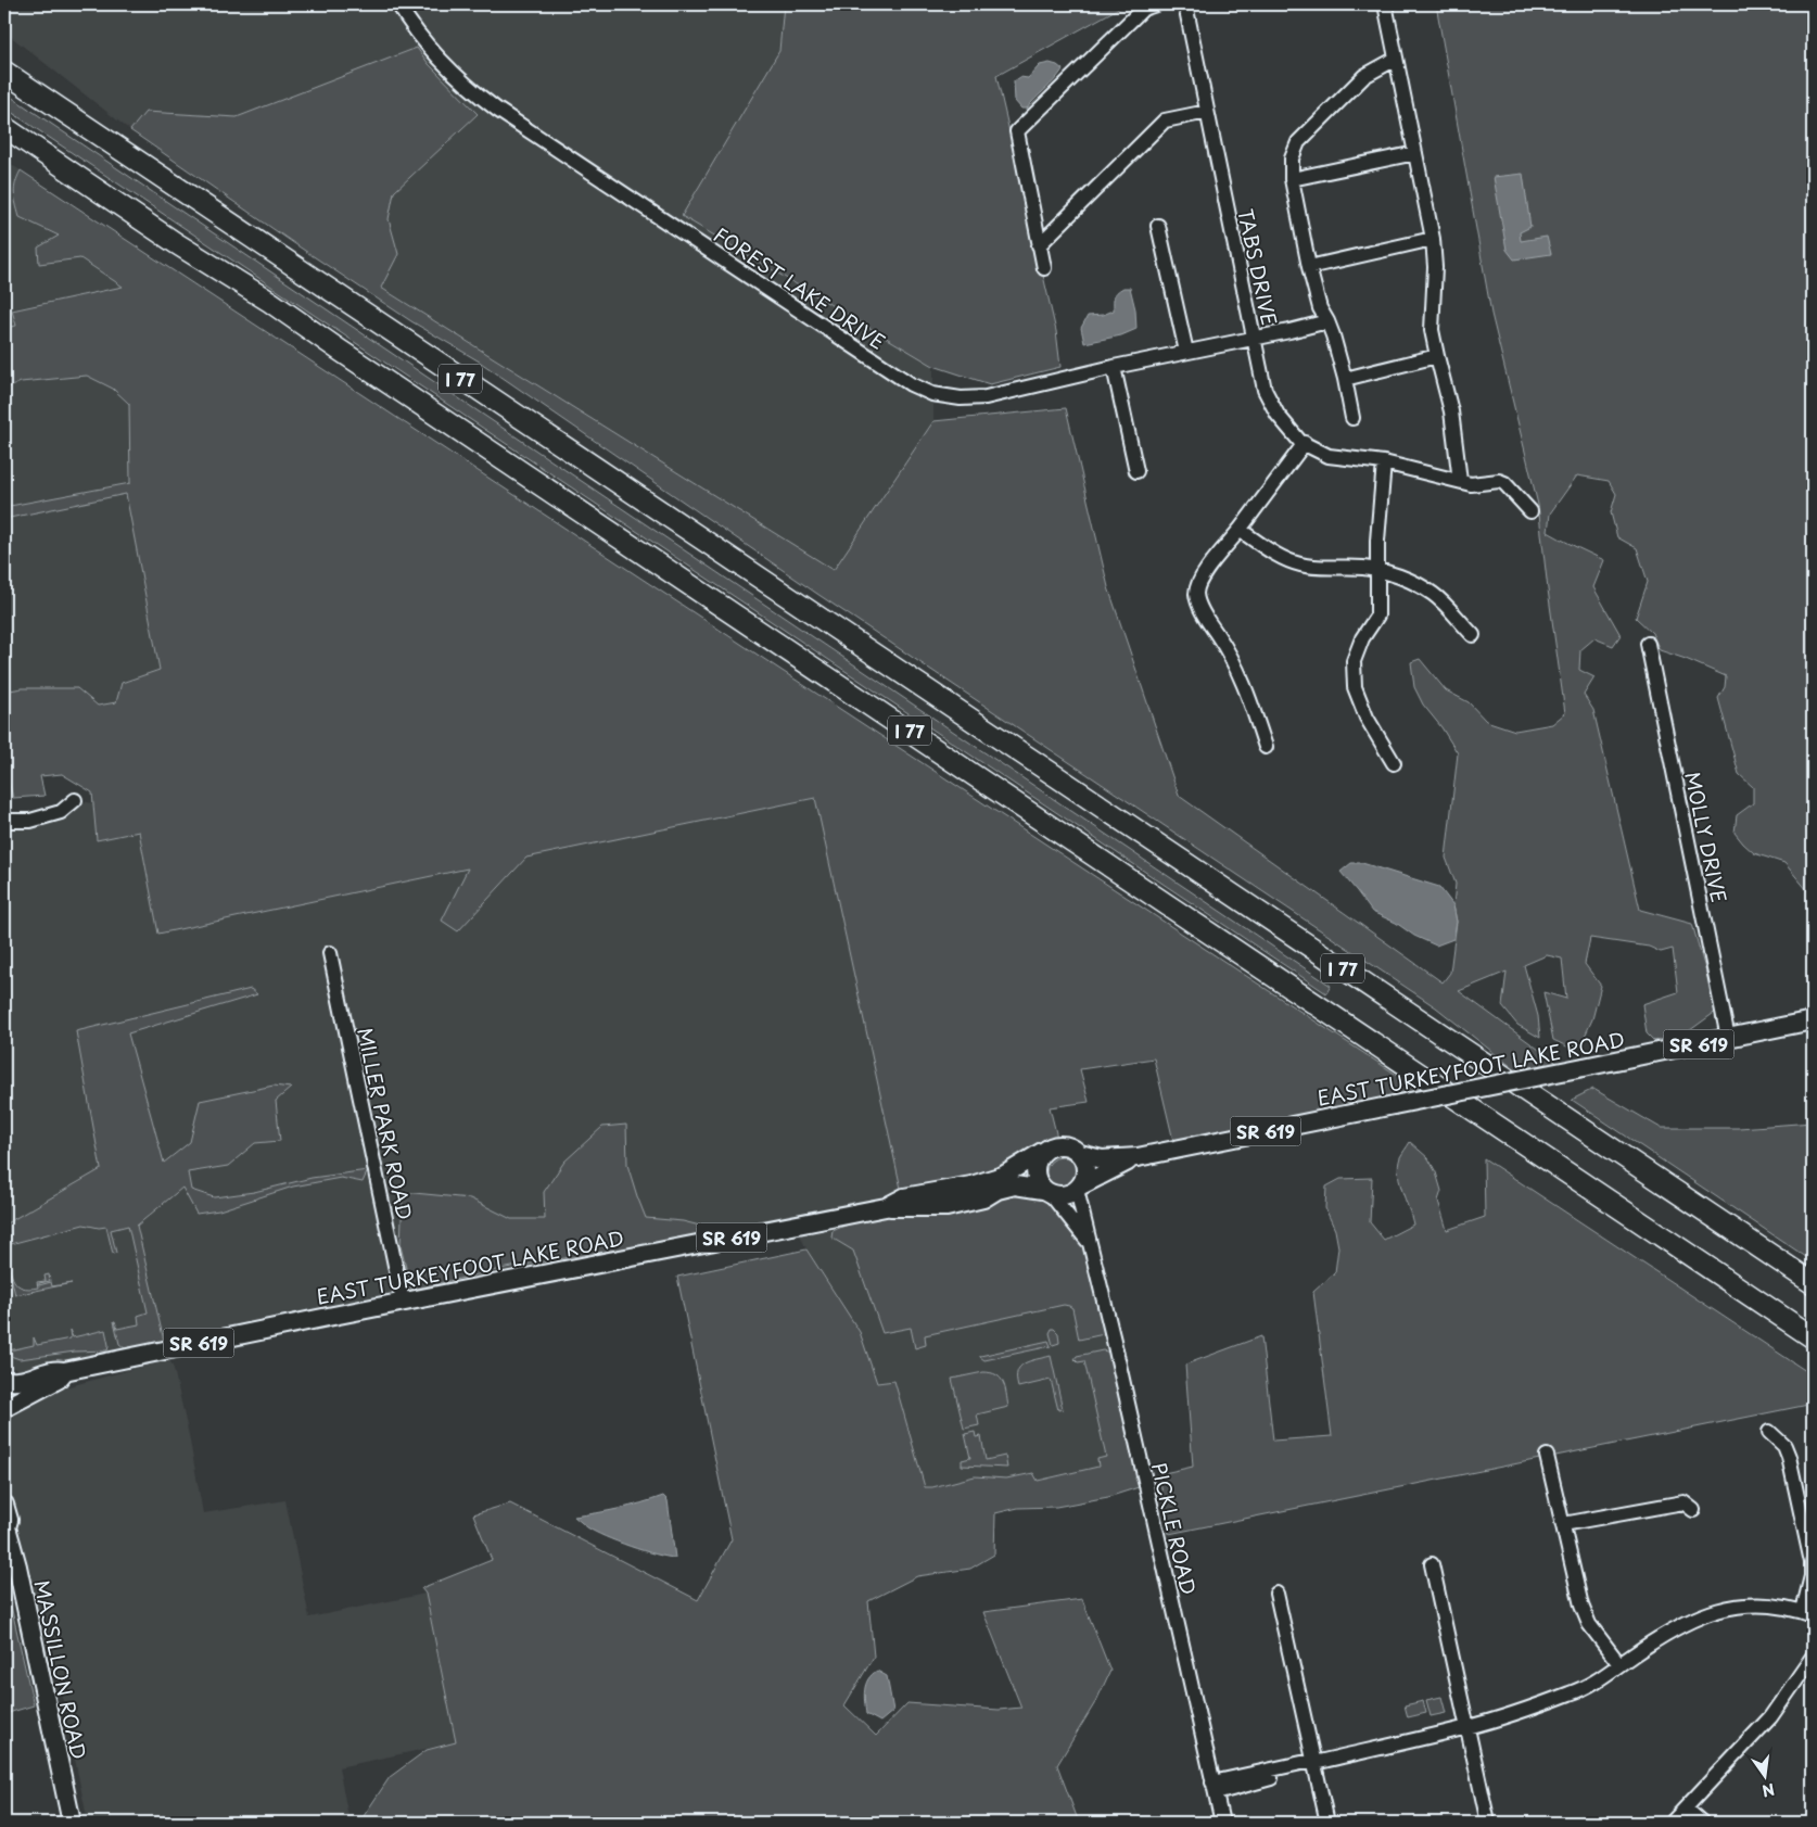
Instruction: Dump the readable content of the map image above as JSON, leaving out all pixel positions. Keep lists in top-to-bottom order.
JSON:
{
  "streets": {
    "highway": ["I 77"],
    "main road": ["SR 619", "EAST TURKEYFOOT LAKE ROAD", "MASSILLON ROAD"],
    "street": [
      "TABS DRIVE",
      "FOREST LAKE DRIVE",
      "MOLLY DRIVE",
      "MILLER PARK ROAD",
      "PICKLE ROAD"
    ]
  },
  "crossings": [
    ["TABS DRIVE", "FOREST LAKE DRIVE"],
    ["MOLLY DRIVE", "EAST TURKEYFOOT LAKE ROAD"],
    ["EAST TURKEYFOOT LAKE ROAD", "MILLER PARK ROAD"],
    ["EAST TURKEYFOOT LAKE ROAD", "PICKLE ROAD"]
  ],
  "north": "bottom"
}
